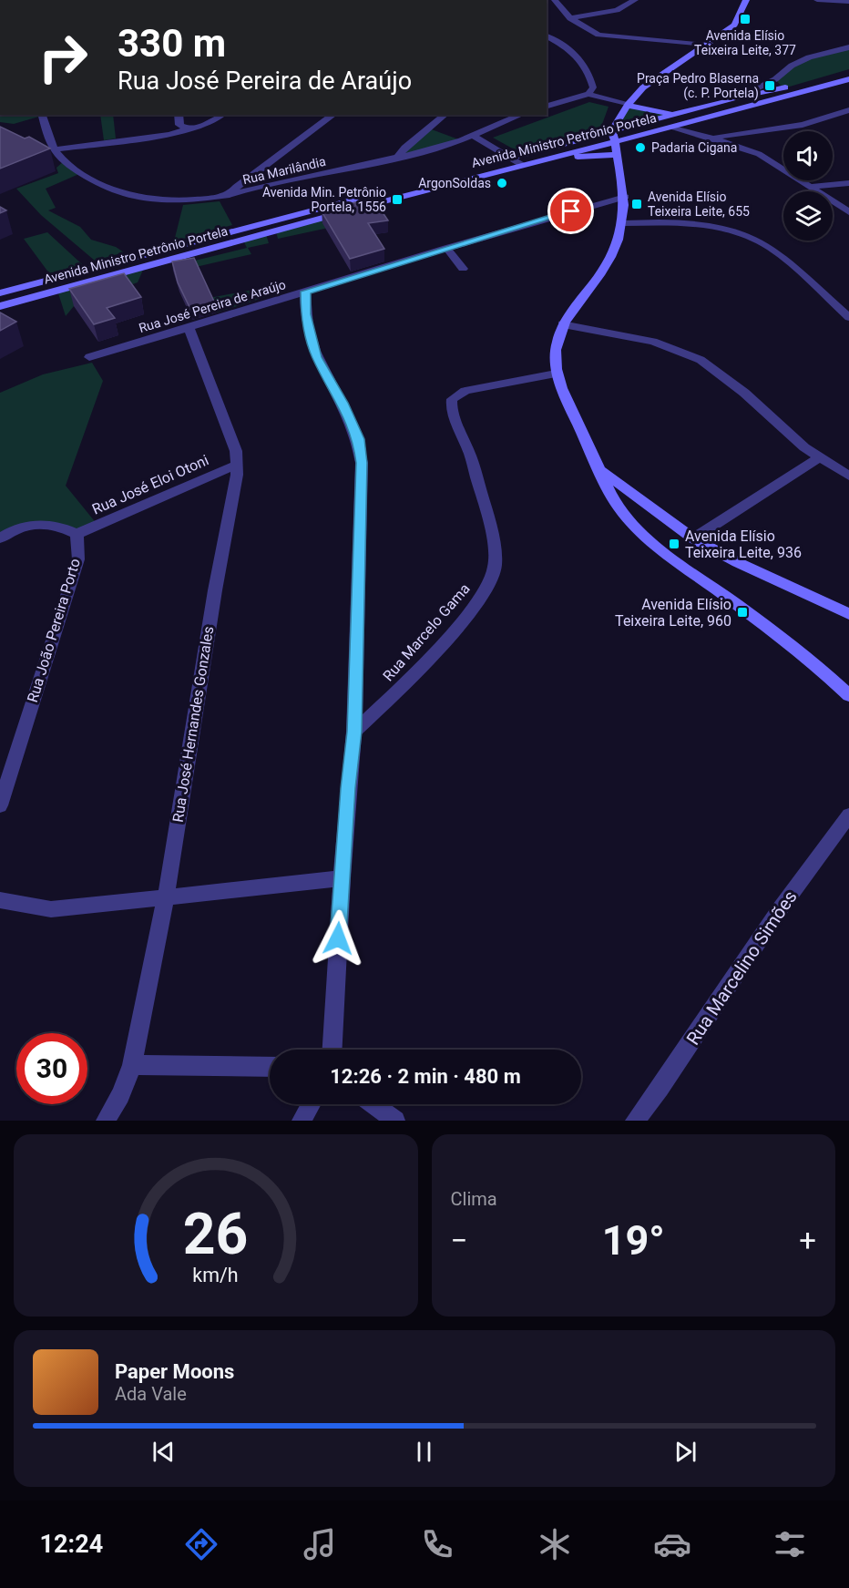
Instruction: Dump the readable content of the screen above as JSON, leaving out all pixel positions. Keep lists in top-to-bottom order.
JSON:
{
  "streets": {
    "main road": ["Avenida Ministro Petrônio Portela"],
    "street": [
      "Rua Marilândia",
      "Rua José Pereira de Araújo",
      "Rua José Eloi Otoni",
      "Rua João Pereira Porto",
      "Rua Marcelo Gama",
      "Rua José Hernandes Gonzales",
      "Rua Marcelino Simões"
    ]
  },
  "crossings": [
    ["Rua José Pereira de Araújo", "Rua José Hernandes Gonzales"],
    ["Rua José Eloi Otoni", "Rua João Pereira Porto"],
    ["Rua José Eloi Otoni", "Rua José Hernandes Gonzales"]
  ],
  "places": {
    "transit": [
      "Avenida Elísio Teixeira Leite, 377",
      "Praça Pedro Blaserna (c. P. Portela)",
      "Avenida Min. Petrônio Portela, 1556",
      "Avenida Elísio Teixeira Leite, 655",
      "Avenida Elísio Teixeira Leite, 936",
      "Avenida Elísio Teixeira Leite, 960"
    ],
    "other": ["Padaria Cigana", "ArgonSoldas"]
  },
  "page": {
    "turn": ["330 m", "Rua José Pereira de Araújo"],
    "limit": "30",
    "trip": "12:26 · 2 min · 480 m",
    "tile": "Clima",
    "heat": ["−", "19°", "+"],
    "song": ["Paper Moons", "Ada Vale"],
    "tabs": "12:24",
    "gauge": ["26", "km/h"]
  }
}
